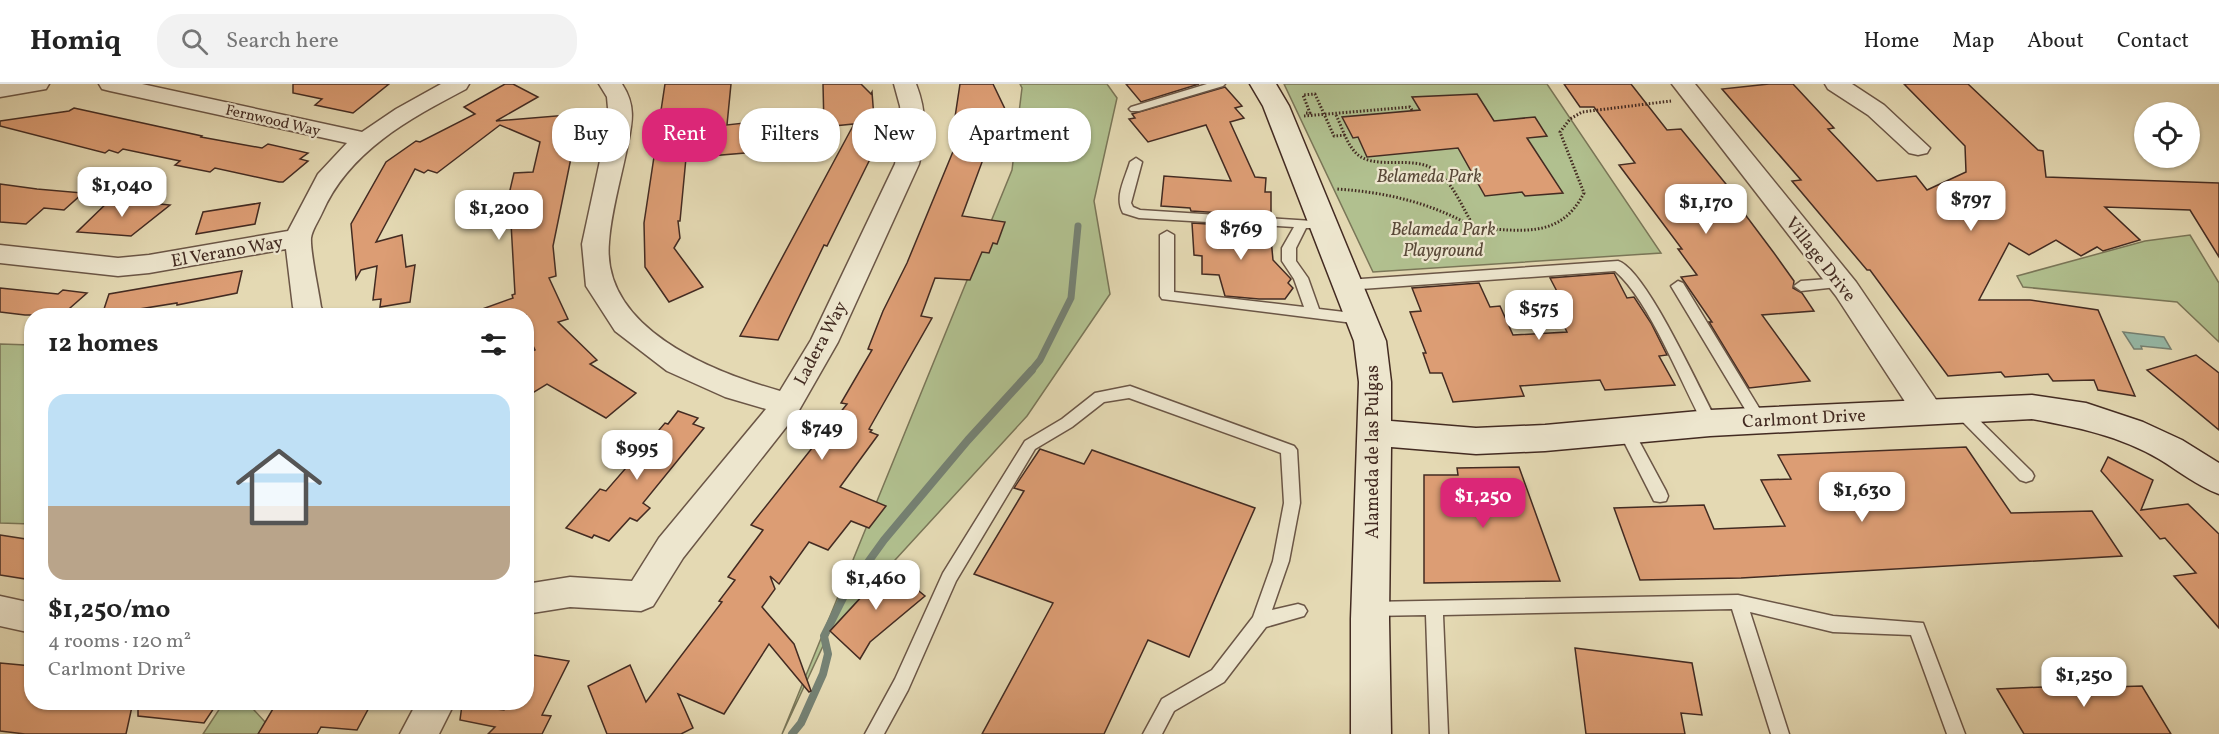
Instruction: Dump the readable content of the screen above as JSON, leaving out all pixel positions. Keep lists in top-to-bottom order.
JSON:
{
  "streets": {
    "main road": ["Carlmont Drive", "Alameda de las Pulgas"],
    "street": [
      "Fernwood Way",
      "El Verano Way",
      "Village Drive",
      "Ladera Way"
    ]
  },
  "crossings": [
    ["Fernwood Way", "El Verano Way"],
    ["Village Drive", "Carlmont Drive"],
    ["Carlmont Drive", "Alameda de las Pulgas"]
  ],
  "parks": ["Belameda Park", "Belameda Park Playground"],
  "page": {
    "header": "Homiq",
    "search": "Search here",
    "nav": [
      "Home",
      "Map",
      "About",
      "Contact"
    ],
    "chip": [
      "Buy",
      "Rent",
      "Filters",
      "New",
      "Apartment"
    ],
    "price": [
      "$1,040",
      "$797",
      "$1,170",
      "$1,200",
      "$769",
      "$575",
      "$749",
      "$995",
      "$1,630",
      "$1,250",
      "$1,460",
      "$1,250"
    ],
    "heading": "12 homes",
    "list": [
      {
        "name": "$1,250/mo",
        "note": "4 rooms · 120 m² · Carlmont Drive"
      }
    ]
  }
}
